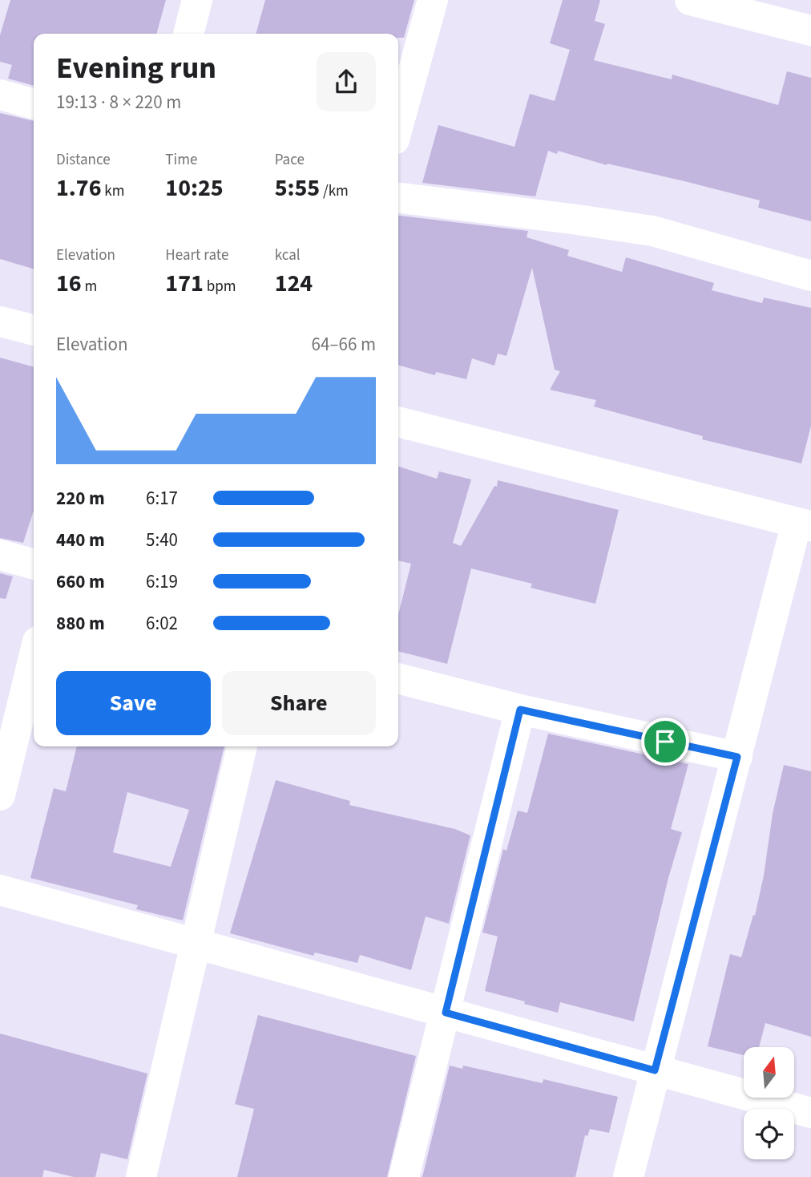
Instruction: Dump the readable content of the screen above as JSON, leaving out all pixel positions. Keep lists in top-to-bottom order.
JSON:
{
  "north": "top",
  "page": {
    "heading": ["Evening run", "19:13 · 8 × 220 m"],
    "stats": [
      ["Distance", "1.76 km"],
      ["Time", "10:25"],
      ["Pace", "5:55 /km"],
      ["Elevation", "16 m"],
      ["Heart rate", "171 bpm"],
      ["kcal", "124"]
    ],
    "chart": ["Elevation", "64–66 m"],
    "list": [
      {
        "name": "220 m",
        "note": "6:17"
      },
      {
        "name": "440 m",
        "note": "5:40"
      },
      {
        "name": "660 m",
        "note": "6:19"
      },
      {
        "name": "880 m",
        "note": "6:02"
      }
    ],
    "buttons": ["Save", "Share"]
  }
}
